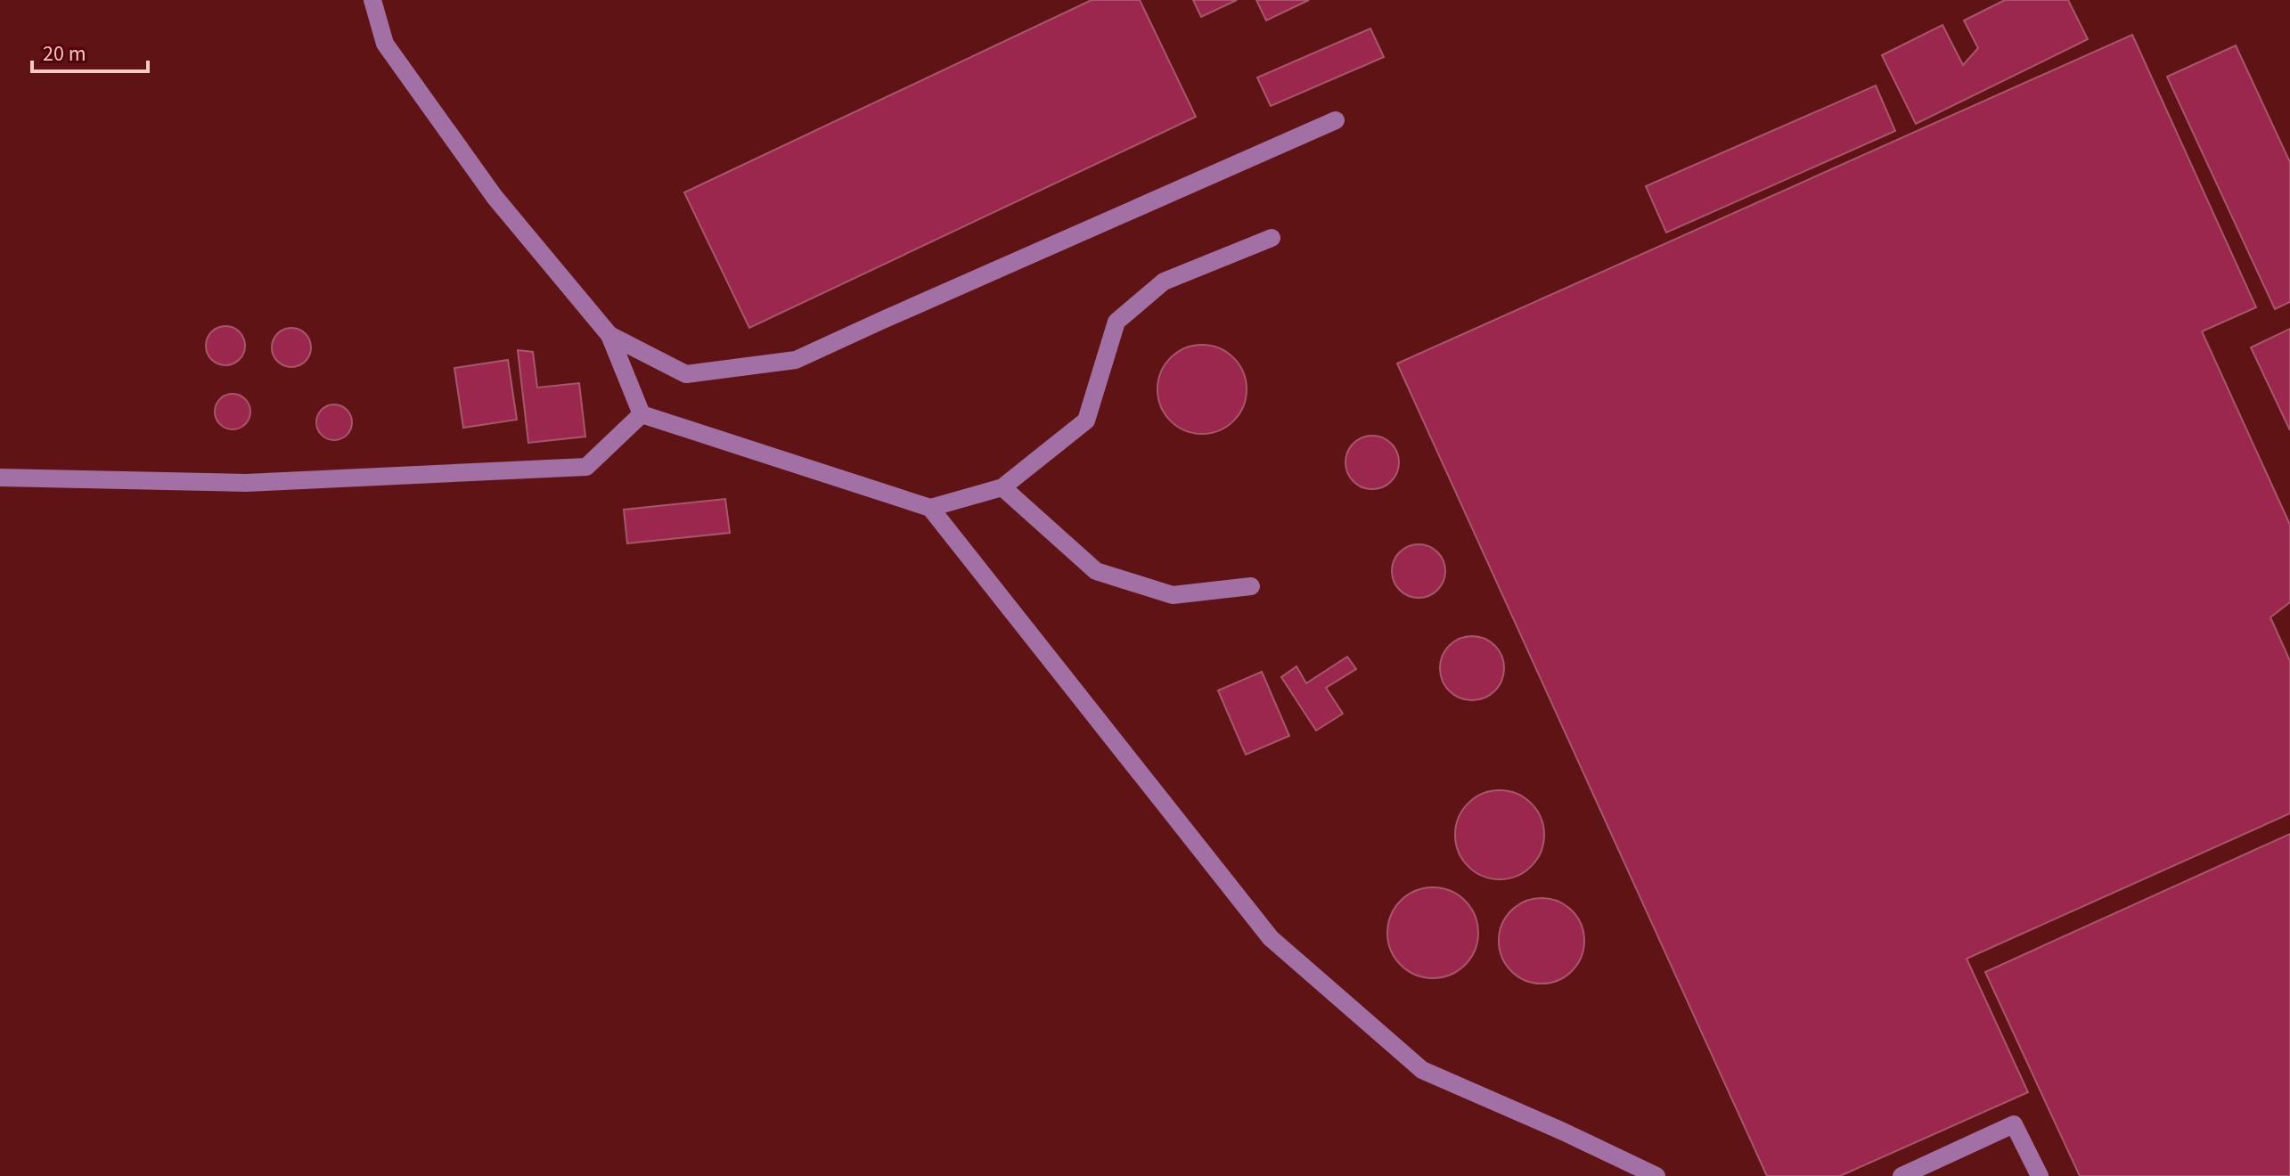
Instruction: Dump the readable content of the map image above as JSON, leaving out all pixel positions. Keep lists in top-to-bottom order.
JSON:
{
  "scale_bar": "20 m"
}
